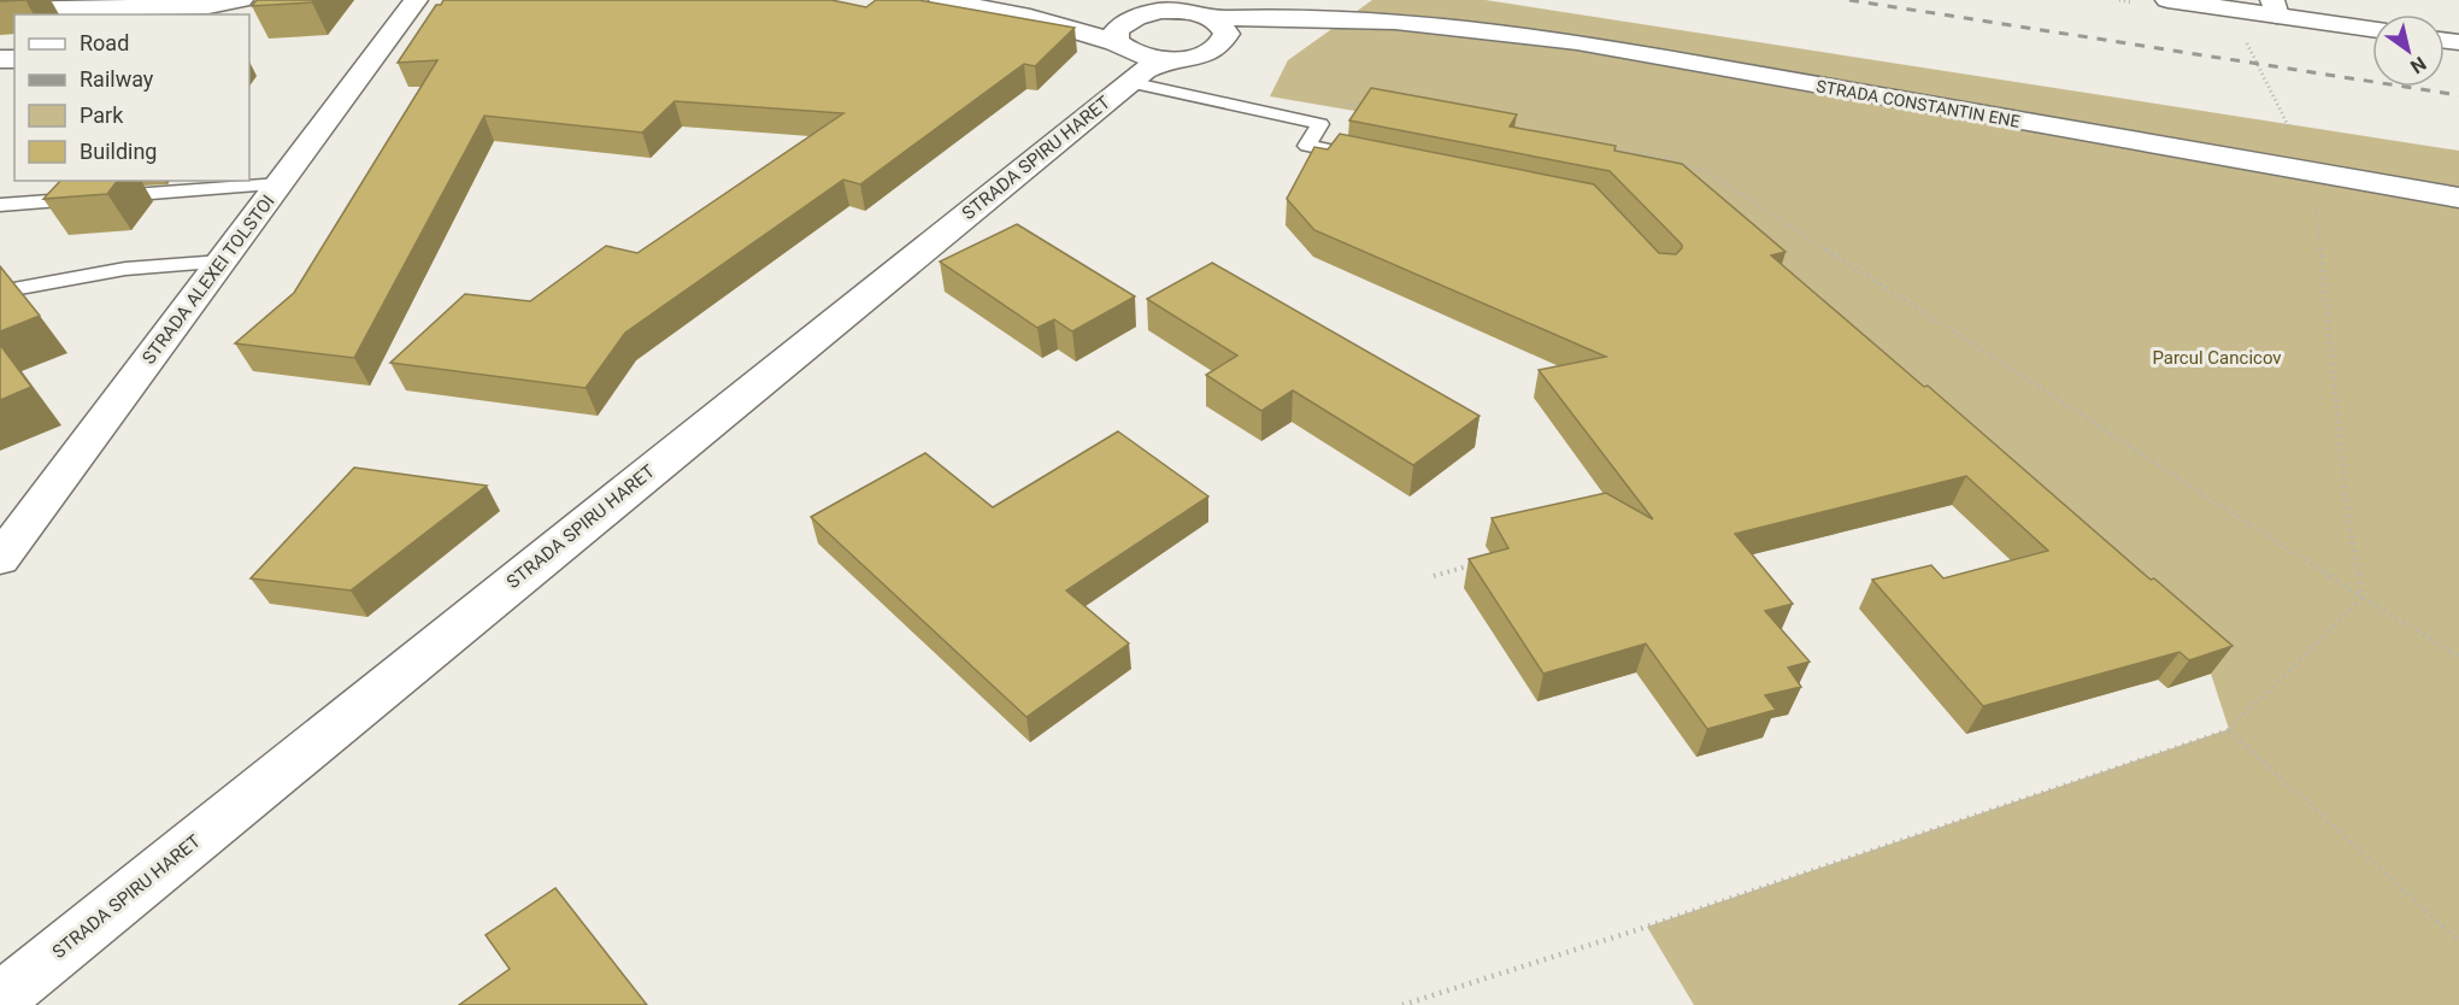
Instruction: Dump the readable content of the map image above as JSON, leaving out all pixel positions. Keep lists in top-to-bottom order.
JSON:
{
  "streets": {
    "street": ["STRADA CONSTANTIN ENE", "STRADA SPIRU HARET", "STRADA ALEXEI TOLSTOI"]
  },
  "crossings": [
    ["STRADA CONSTANTIN ENE", "STRADA SPIRU HARET"]
  ],
  "parks": ["Parcul Cancicov"],
  "legend": [
    "Road",
    "Railway",
    "Park",
    "Building"
  ],
  "north": "bottom right"
}
